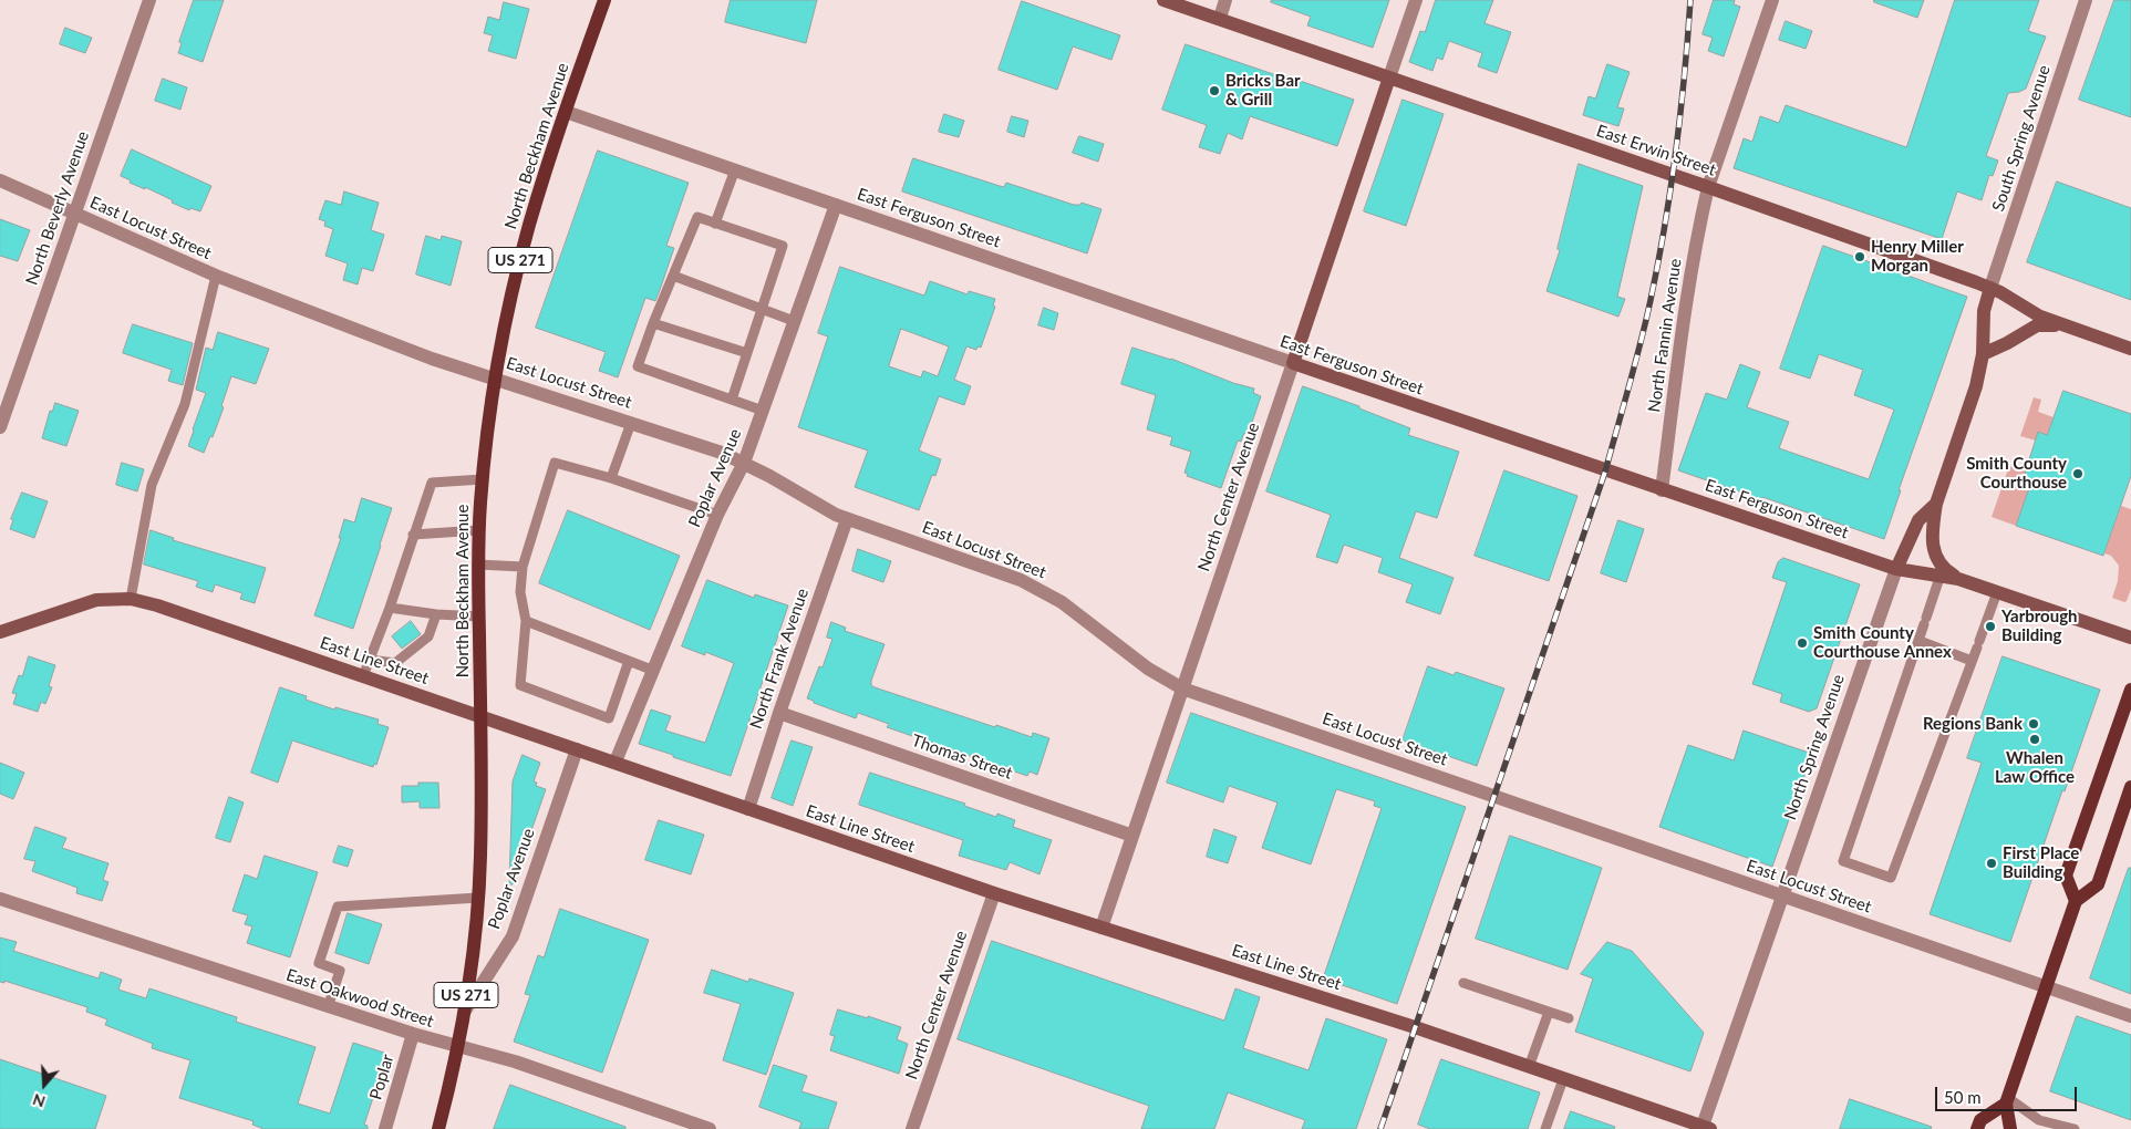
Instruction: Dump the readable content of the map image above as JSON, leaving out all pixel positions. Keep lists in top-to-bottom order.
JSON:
{
  "streets": {
    "main road": [
      "North Beckham Avenue",
      "East Erwin Street",
      "East Ferguson Street",
      "US 271",
      "North Center Avenue",
      "East Line Street",
      "North Spring Avenue"
    ],
    "street": [
      "South Spring Avenue",
      "North Beverly Avenue",
      "East Locust Street",
      "North Fannin Avenue",
      "Poplar Avenue",
      "North Frank Avenue",
      "Thomas Street",
      "East Oakwood Street",
      "Poplar"
    ]
  },
  "crossings": [
    ["South Spring Avenue", "East Erwin Street"],
    ["South Spring Avenue", "North Spring Avenue"],
    ["North Beckham Avenue", "East Ferguson Street"],
    ["North Beckham Avenue", "East Locust Street"],
    ["North Beckham Avenue", "Poplar Avenue"],
    ["North Beckham Avenue", "East Line Street"],
    ["North Beckham Avenue", "East Oakwood Street"],
    ["East Erwin Street", "North Fannin Avenue"],
    ["East Erwin Street", "North Center Avenue"],
    ["East Erwin Street", "North Spring Avenue"],
    ["North Beverly Avenue", "East Locust Street"],
    ["East Ferguson Street", "North Fannin Avenue"],
    ["East Ferguson Street", "Poplar Avenue"],
    ["East Ferguson Street", "North Center Avenue"],
    ["East Ferguson Street", "North Spring Avenue"],
    ["East Locust Street", "Poplar Avenue"],
    ["East Locust Street", "North Center Avenue"],
    ["East Locust Street", "North Frank Avenue"],
    ["East Locust Street", "North Spring Avenue"],
    ["Poplar Avenue", "East Line Street"],
    ["North Center Avenue", "East Line Street"],
    ["North Center Avenue", "Thomas Street"],
    ["North Frank Avenue", "East Line Street"],
    ["North Frank Avenue", "Thomas Street"],
    ["East Line Street", "North Spring Avenue"],
    ["East Oakwood Street", "Poplar"]
  ],
  "places": [
    "Bricks Bar & Grill",
    "Henry Miller Morgan",
    "Smith County Courthouse",
    "Yarbrough Building",
    "Smith County Courthouse Annex",
    "Regions Bank",
    "Whalen Law Office",
    "First Place Building"
  ],
  "scale_bar": "50 m",
  "north": "bottom"
}
